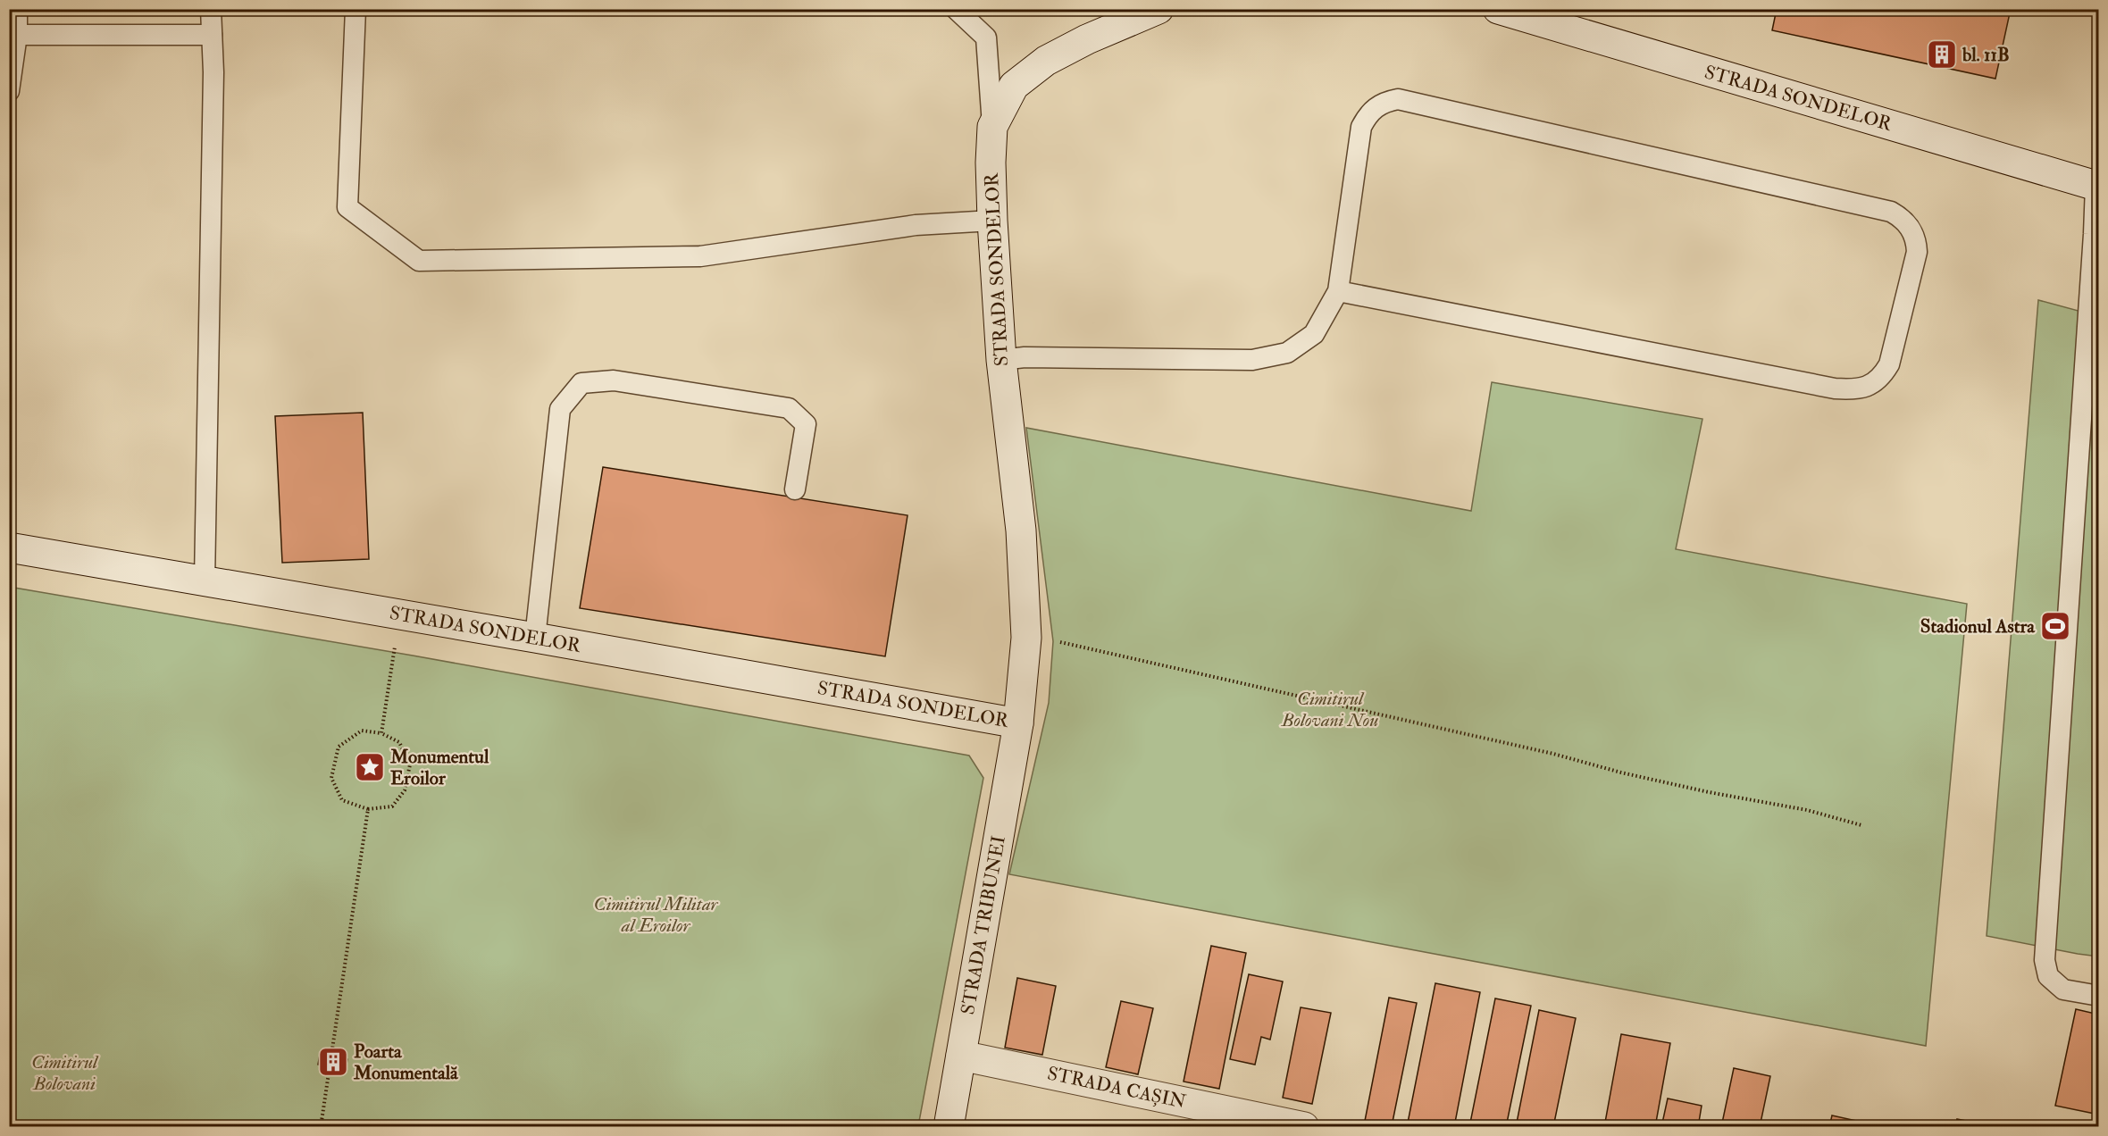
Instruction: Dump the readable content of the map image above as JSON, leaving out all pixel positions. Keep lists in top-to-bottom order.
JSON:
{
  "streets": {
    "street": ["STRADA SONDELOR", "STRADA TRIBUNEI", "STRADA CAȘIN"]
  },
  "crossings": [
    ["STRADA SONDELOR", "STRADA TRIBUNEI"],
    ["STRADA TRIBUNEI", "STRADA CAȘIN"]
  ],
  "parks": ["Cimitirul Bolovani Nou", "Cimitirul Militar al Eroilor", "Cimitirul Bolovani"],
  "places": {
    "building": ["bl. 11B", "Poarta Monumentală"],
    "sports": ["Stadionul Astra"],
    "place": ["Monumentul Eroilor"]
  }
}
